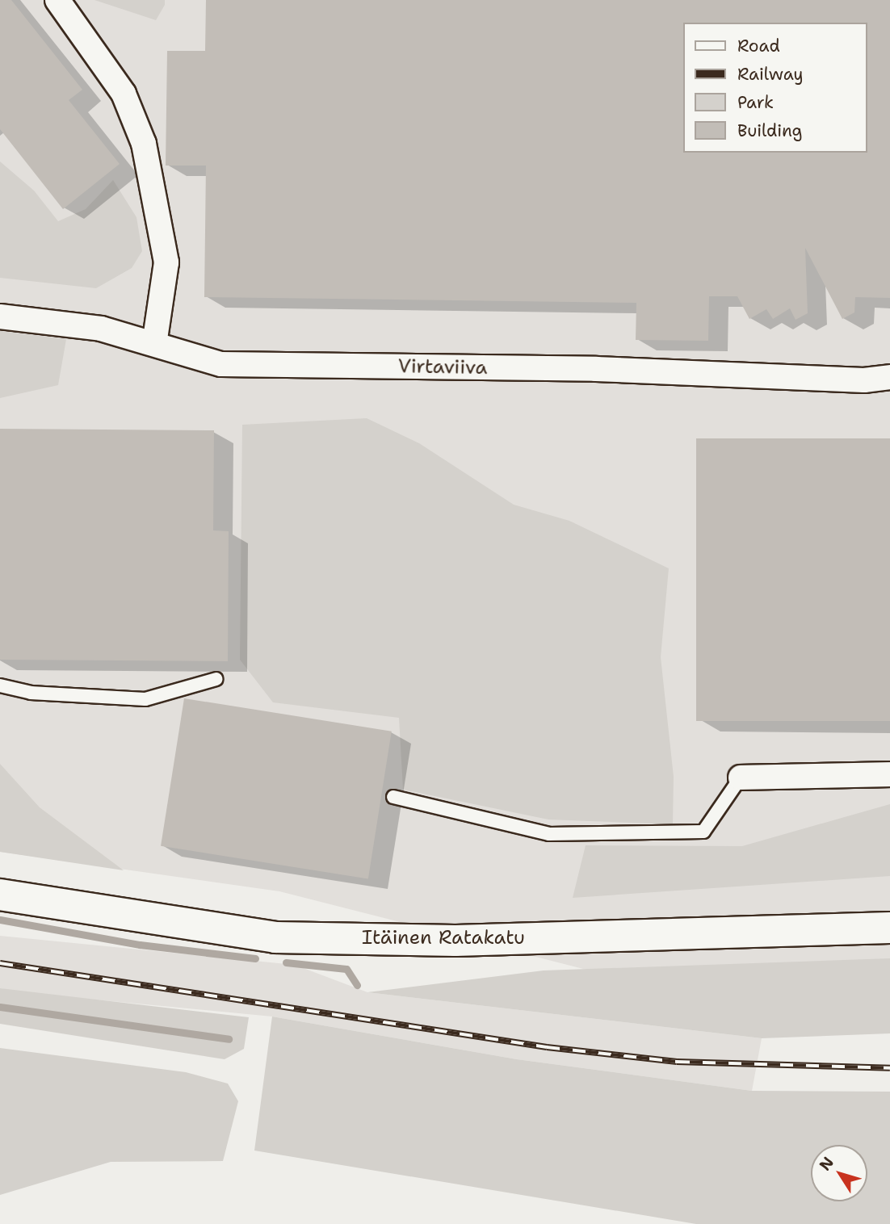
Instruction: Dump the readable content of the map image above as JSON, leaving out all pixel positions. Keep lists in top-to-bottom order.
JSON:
{
  "streets": {
    "street": ["Virtaviiva", "Itäinen Ratakatu"]
  },
  "legend": [
    "Road",
    "Railway",
    "Park",
    "Building"
  ],
  "north": "top left"
}
